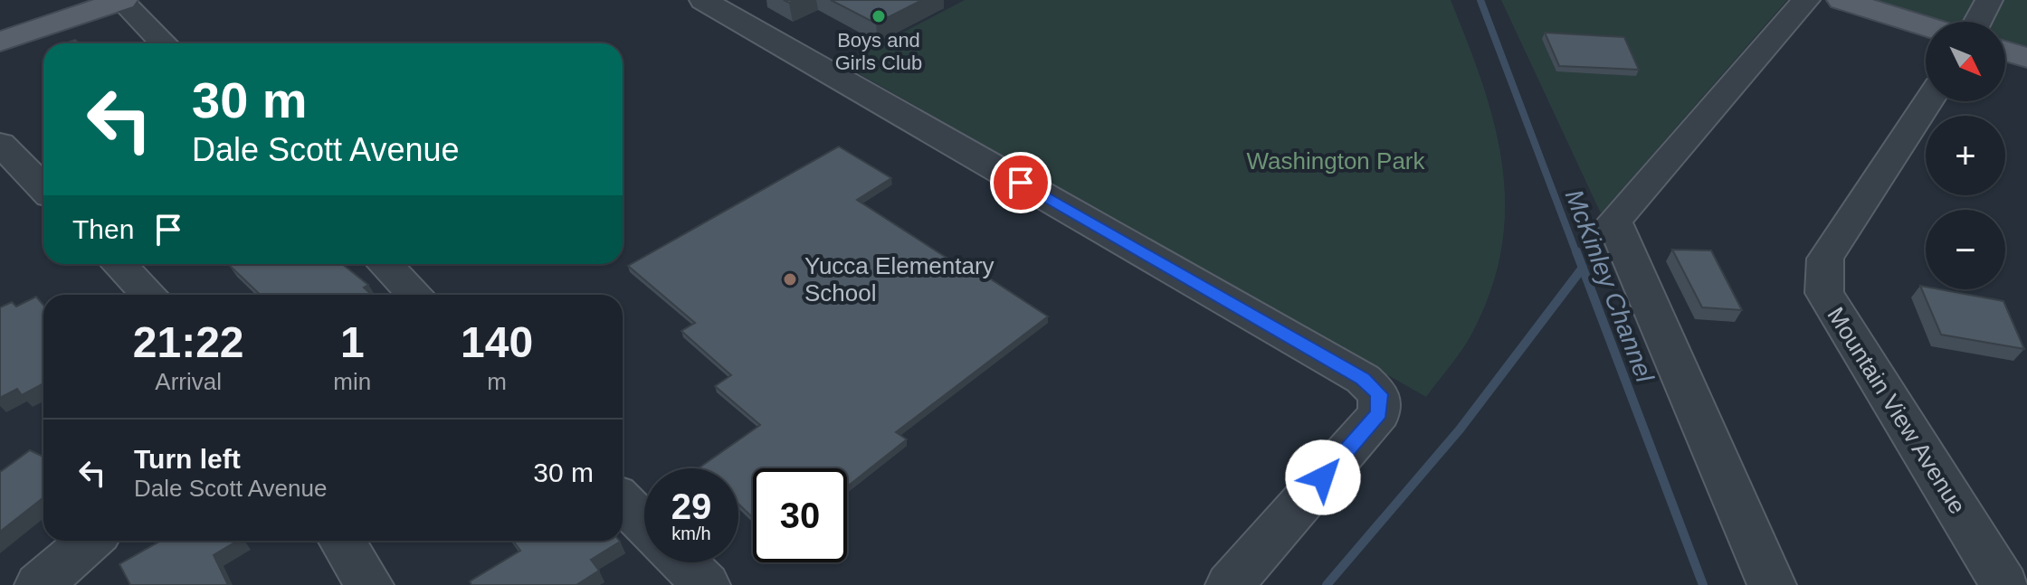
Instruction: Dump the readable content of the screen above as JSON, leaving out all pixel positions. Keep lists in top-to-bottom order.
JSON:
{
  "streets": {
    "street": ["Mountain View Avenue"]
  },
  "water": ["McKinley Channel"],
  "parks": ["Washington Park"],
  "places": ["Boys and Girls Club", "Yucca Elementary School"],
  "north": "bottom right",
  "page": {
    "map_buttons": ["+", "−"],
    "turn": ["30 m", "Dale Scott Avenue"],
    "then": "Then",
    "eta": [
      "21:22",
      "Arrival",
      "1",
      "min",
      "140",
      "m"
    ],
    "list": [
      {
        "name": "Turn left",
        "note": "Dale Scott Avenue",
        "value": "30 m"
      }
    ],
    "speed": "29 km/h",
    "limit": "30"
  }
}
